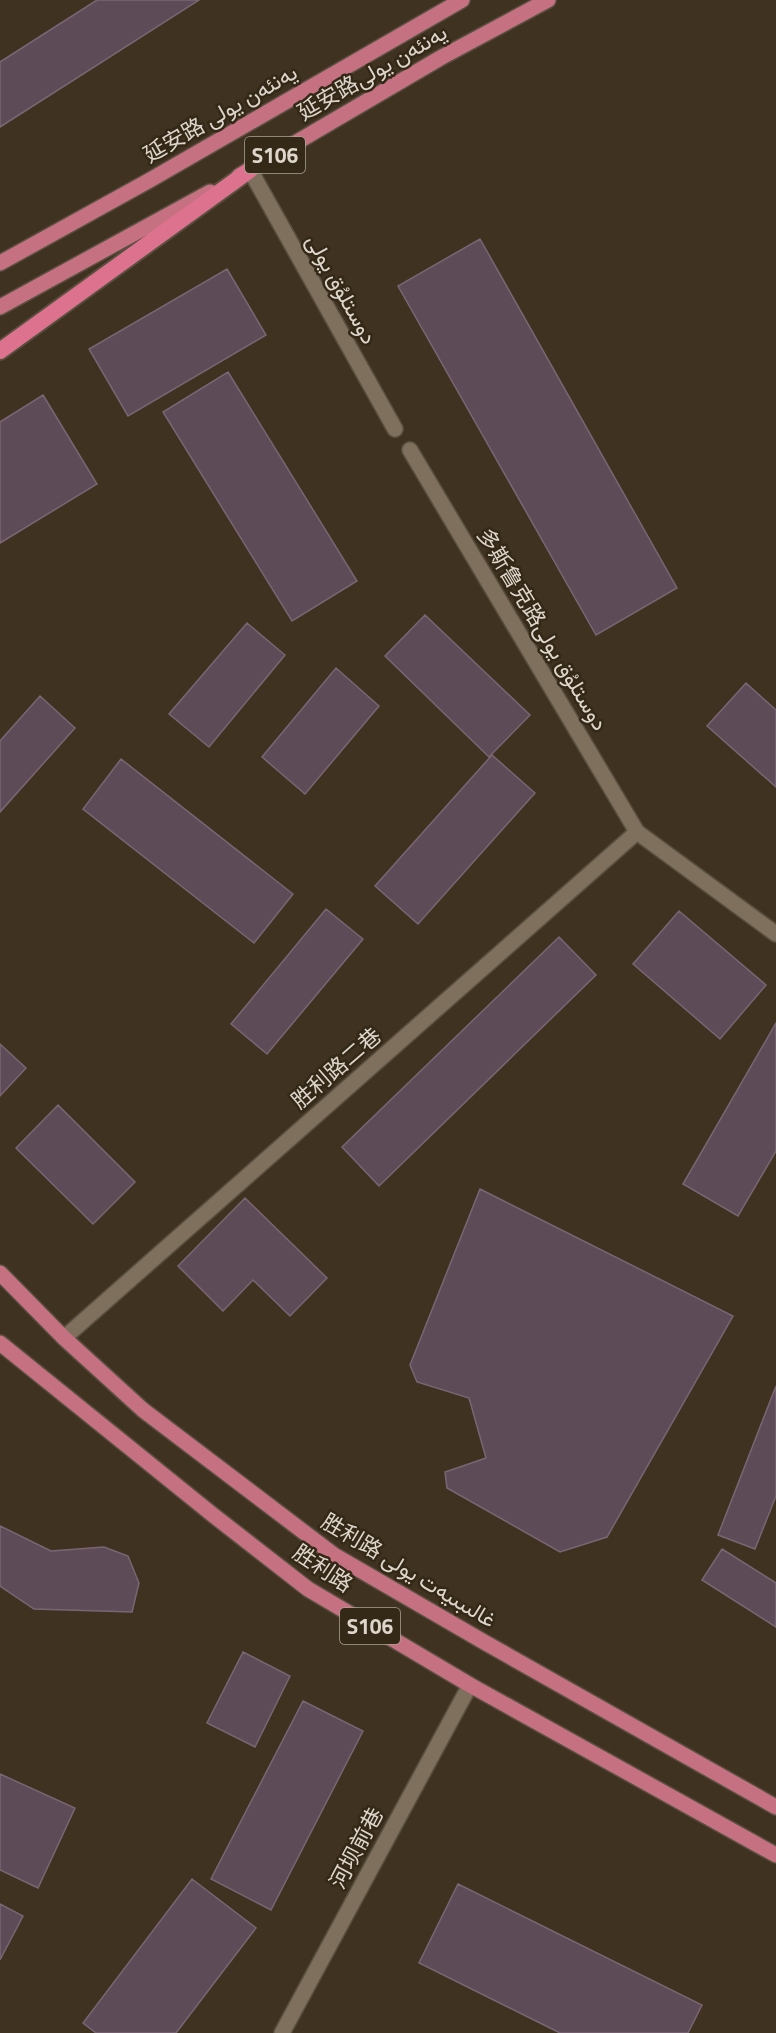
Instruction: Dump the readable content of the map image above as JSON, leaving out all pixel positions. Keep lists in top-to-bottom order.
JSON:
{
  "streets": {
    "main road": [
      "延安路يەنئەن يولى",
      "延安路 يەنئەن يولى",
      "S106",
      "胜利路",
      "胜利路 غالىبىيەت يولى"
    ],
    "street": [
      "دوستلۇق يولى",
      "多斯鲁克路دوستلۇق يولى",
      "胜利路二巷",
      "河坝前巷"
    ]
  },
  "crossings": [
    ["延安路يەنئەن يولى", "دوستلۇق يولى"],
    ["多斯鲁克路دوستلۇق يولى", "胜利路二巷"],
    ["胜利路二巷", "胜利路 غالىبىيەت يولى"],
    ["胜利路", "河坝前巷"]
  ]
}
